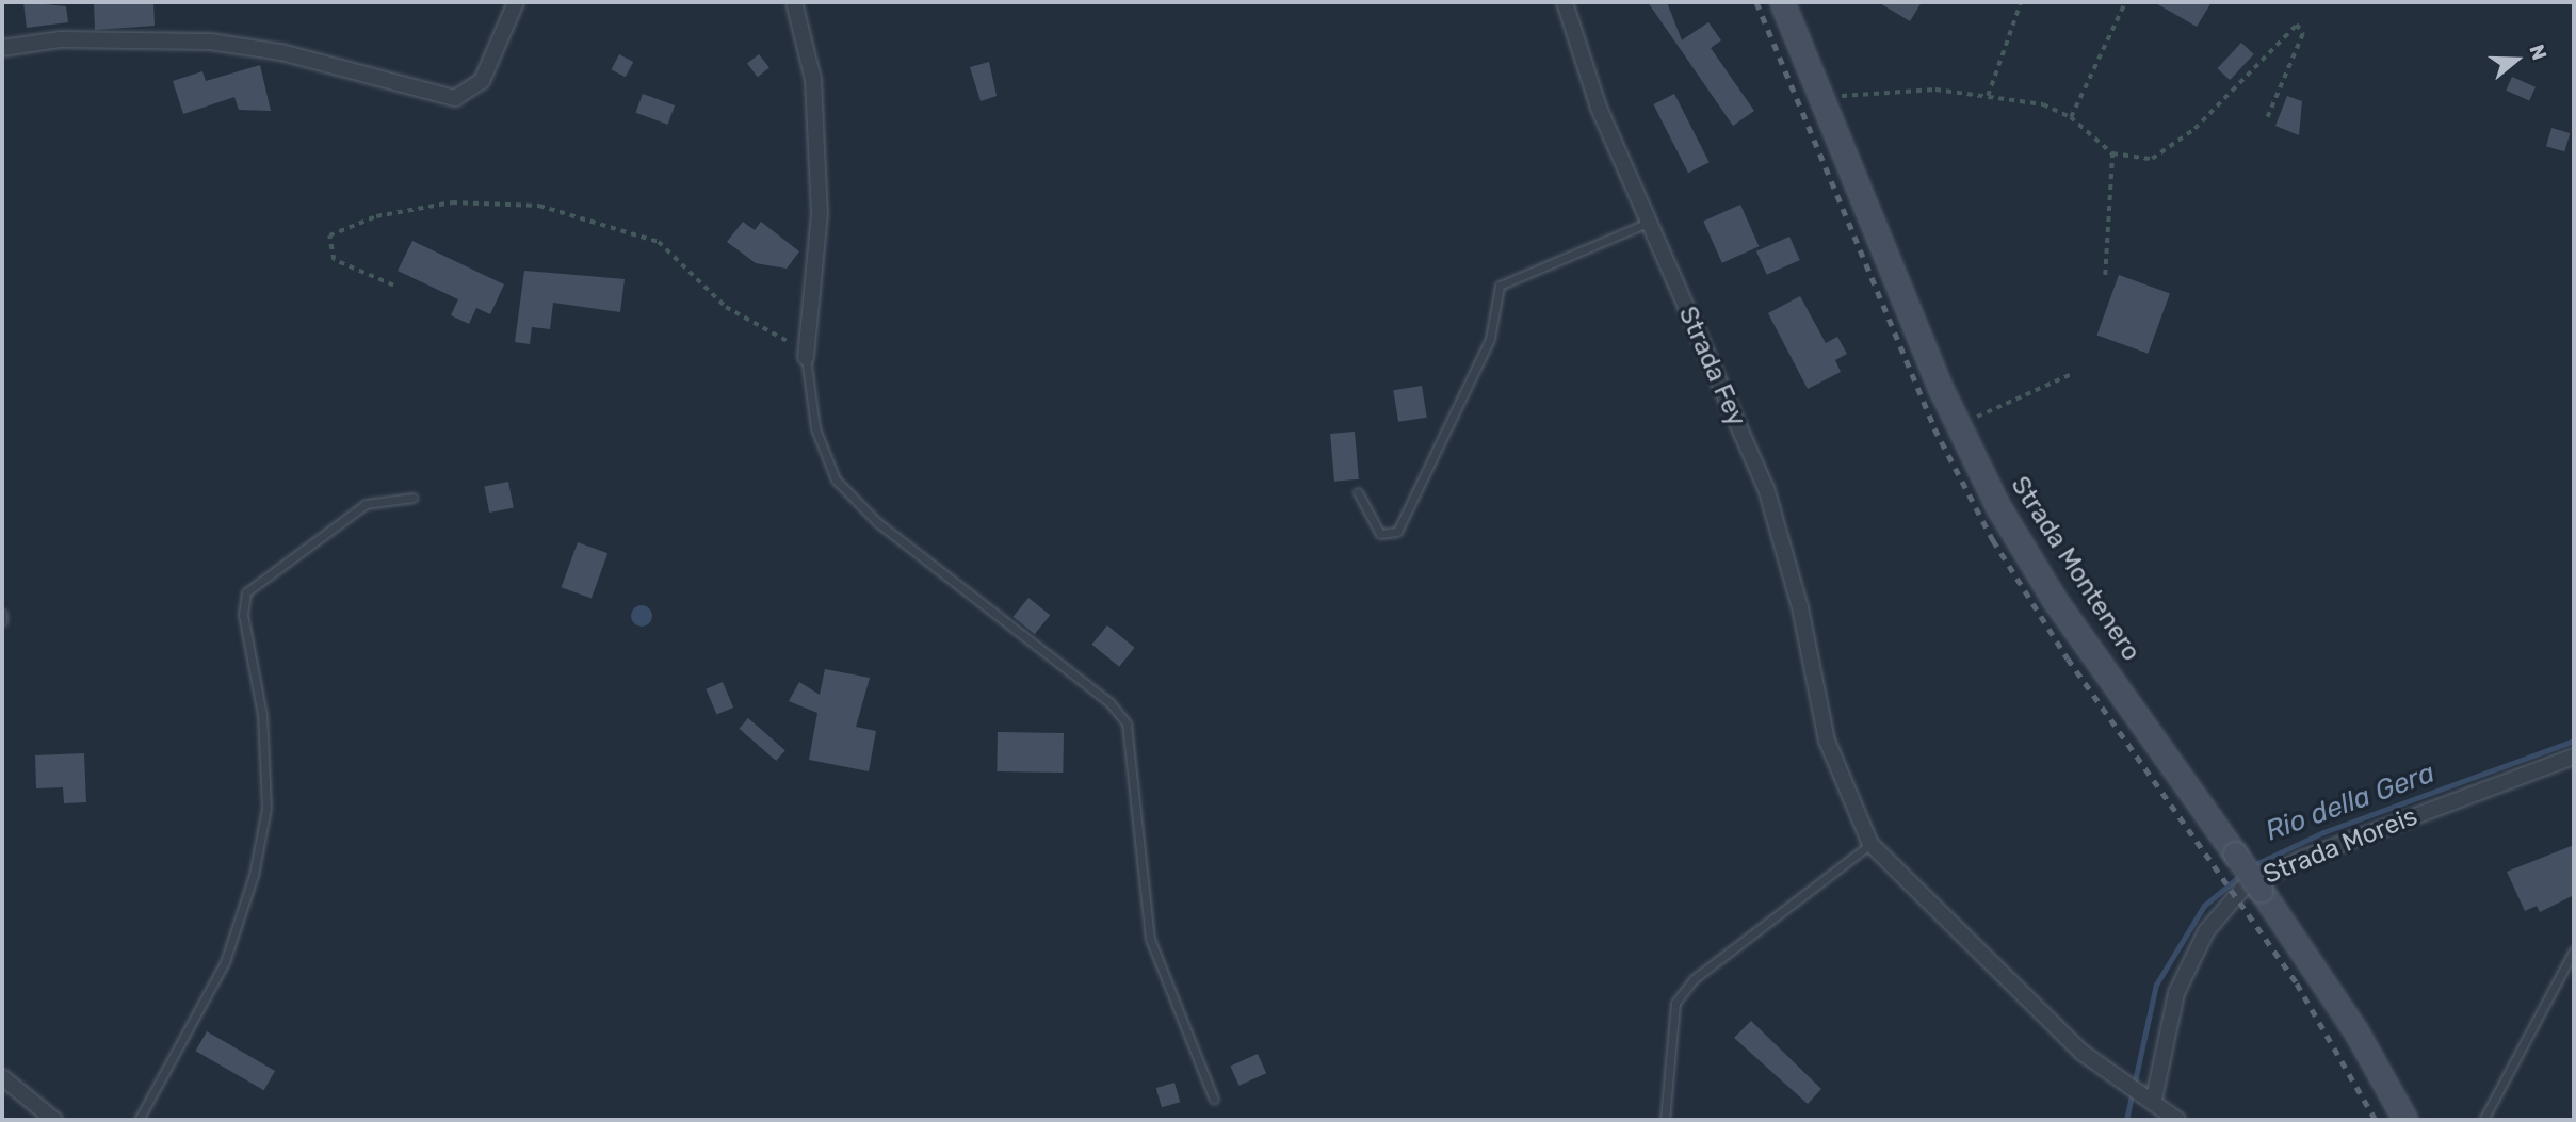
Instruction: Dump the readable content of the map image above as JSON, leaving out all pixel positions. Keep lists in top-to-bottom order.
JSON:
{
  "streets": {
    "main road": ["Strada Montenero"],
    "street": ["Strada Fey", "Strada Moreis"]
  },
  "water": ["Rio della Gera"],
  "north": "right"
}
